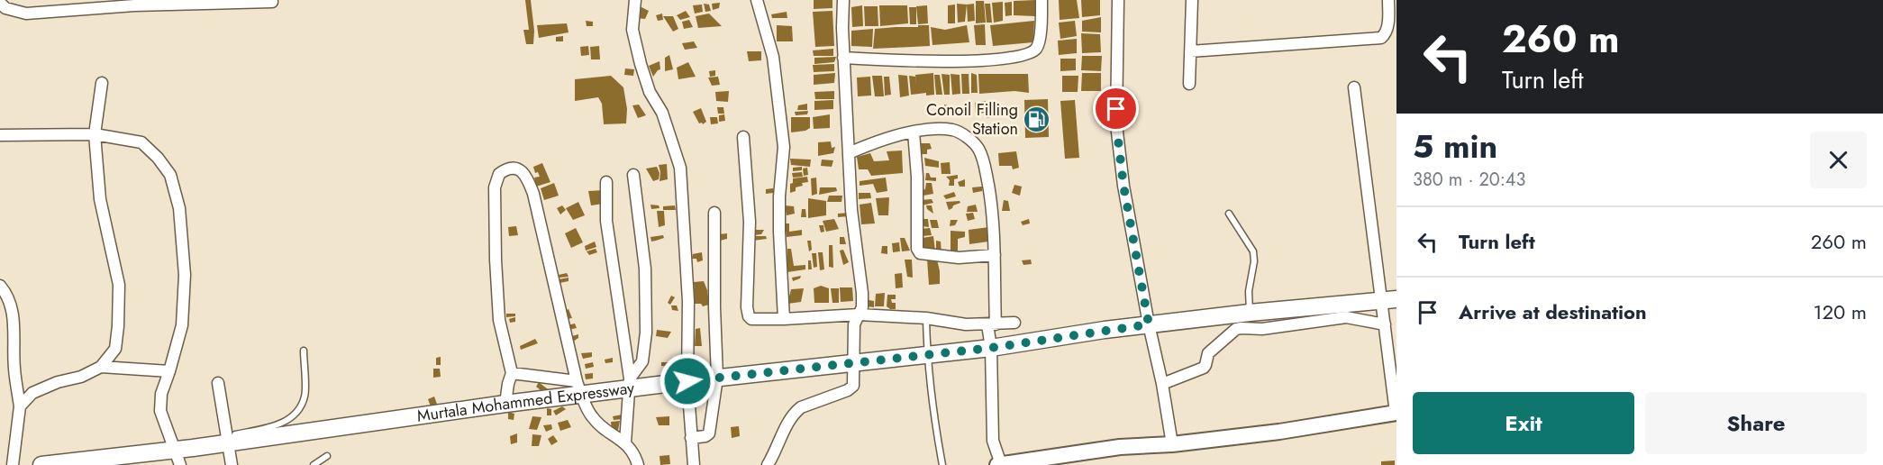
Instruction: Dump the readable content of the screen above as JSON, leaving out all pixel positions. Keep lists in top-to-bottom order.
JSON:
{
  "streets": {
    "main road": ["Murtala Mohammed Expressway"]
  },
  "places": {
    "fuel station": ["Conoil Filling Station"]
  },
  "page": {
    "turn": ["260 m", "Turn left"],
    "heading": ["5 min", "380 m · 20:43"],
    "list": [
      {
        "name": "Turn left",
        "value": "260 m"
      },
      {
        "name": "Arrive at destination",
        "value": "120 m"
      }
    ],
    "buttons": ["Exit", "Share"]
  }
}
